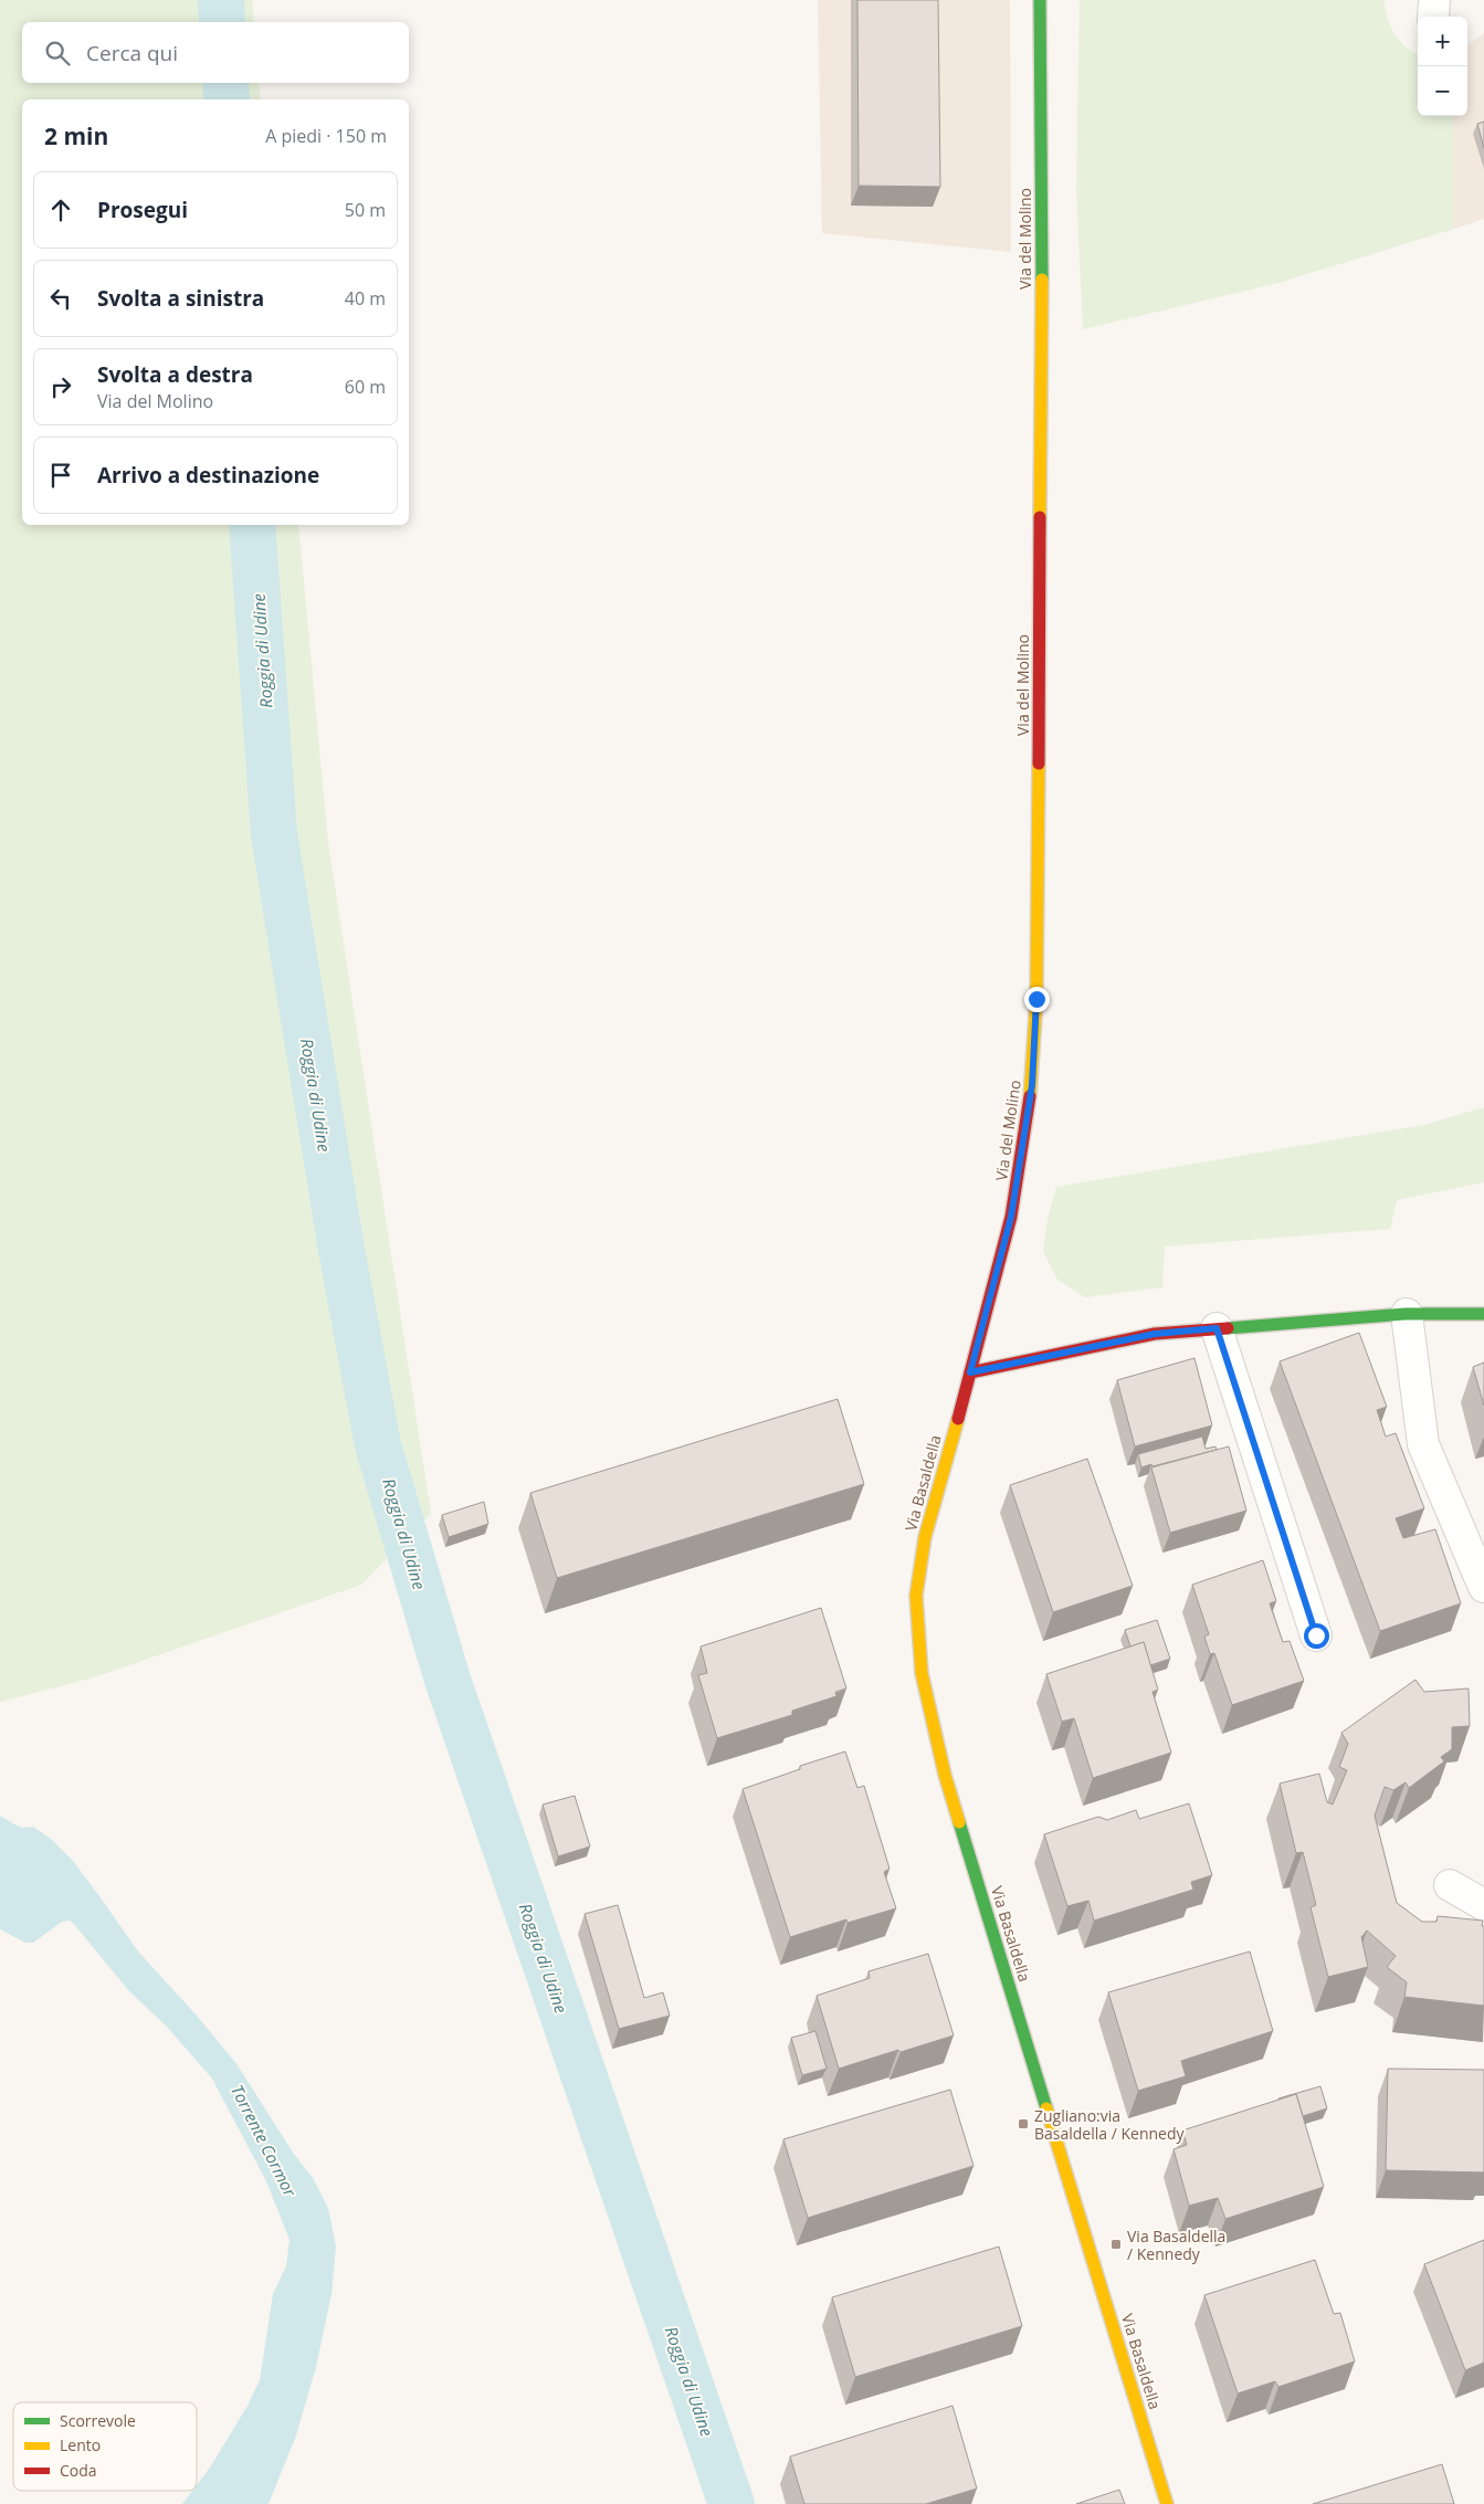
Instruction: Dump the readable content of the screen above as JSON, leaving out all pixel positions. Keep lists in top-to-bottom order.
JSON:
{
  "streets": {
    "street": ["Via del Molino", "Via Basaldella"]
  },
  "crossings": [
    ["Via del Molino", "Via Basaldella"]
  ],
  "water": ["Roggia di Udine", "Torrente Cormor"],
  "places": {
    "transit": ["Zugliano:via Basaldella / Kennedy", "Via Basaldella / Kennedy"]
  },
  "legend": ["Scorrevole", "Lento", "Coda"],
  "page": {
    "map_buttons": ["+", "−"],
    "search": "Cerca qui",
    "heading": ["2 min", "A piedi · 150 m"],
    "list": [
      ["Prosegui", "50 m"],
      ["Svolta a sinistra", "40 m"],
      ["Svolta a destra", "Via del Molino", "60 m"],
      "Arrivo a destinazione"
    ]
  }
}
